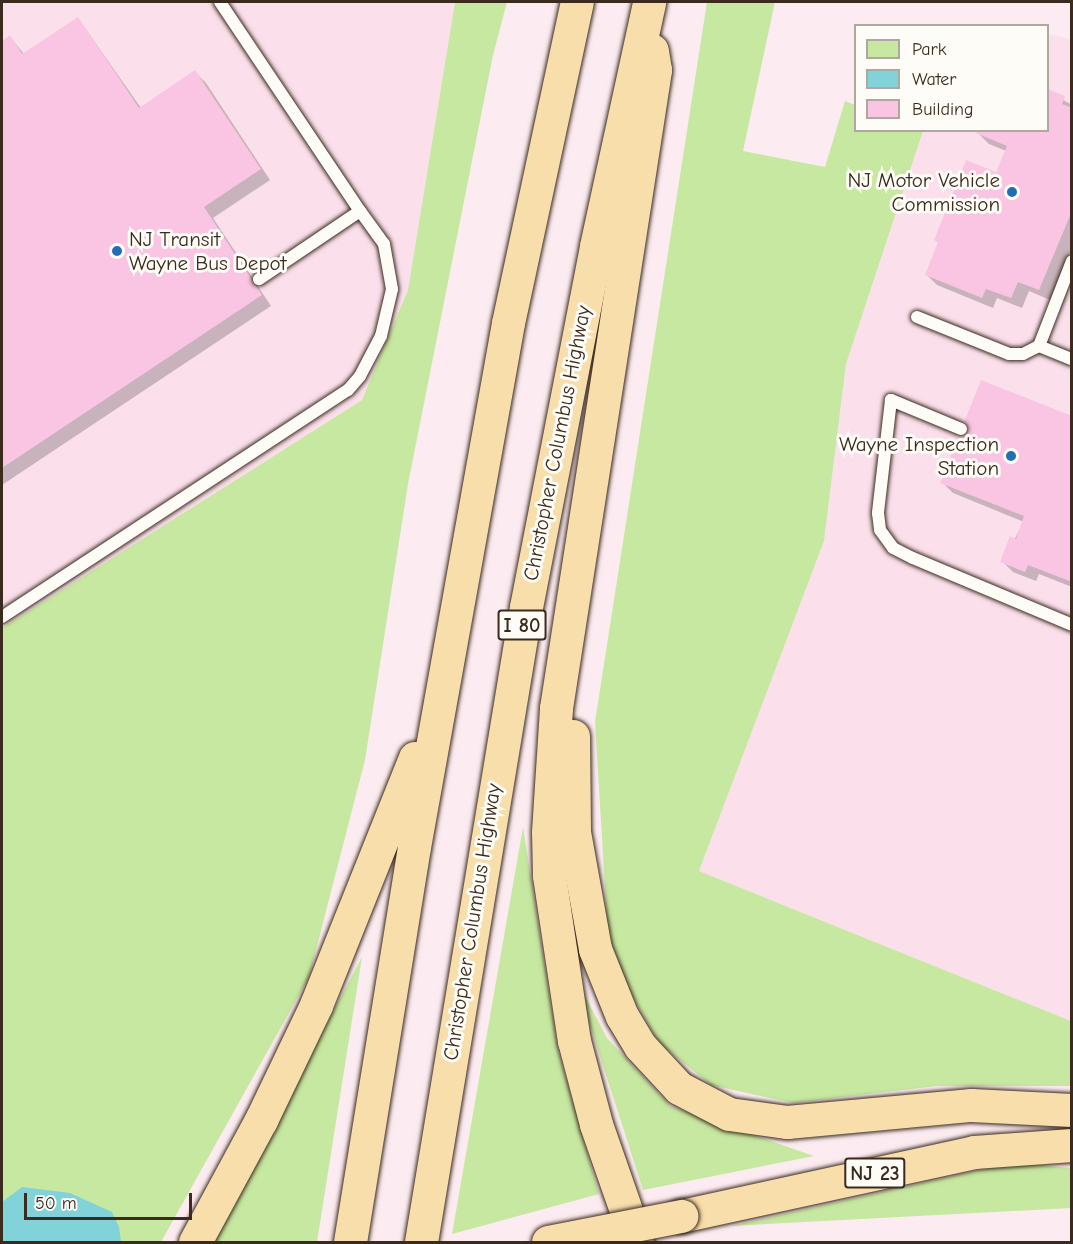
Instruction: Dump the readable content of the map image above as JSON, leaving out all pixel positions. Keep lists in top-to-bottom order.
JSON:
{
  "streets": {
    "highway": ["Christopher Columbus Highway", "I 80", "NJ 23"]
  },
  "places": ["NJ Motor Vehicle Commission", "NJ Transit Wayne Bus Depot", "Wayne Inspection Station"],
  "legend": ["Park", "Water", "Building"],
  "scale_bar": "50 m"
}
